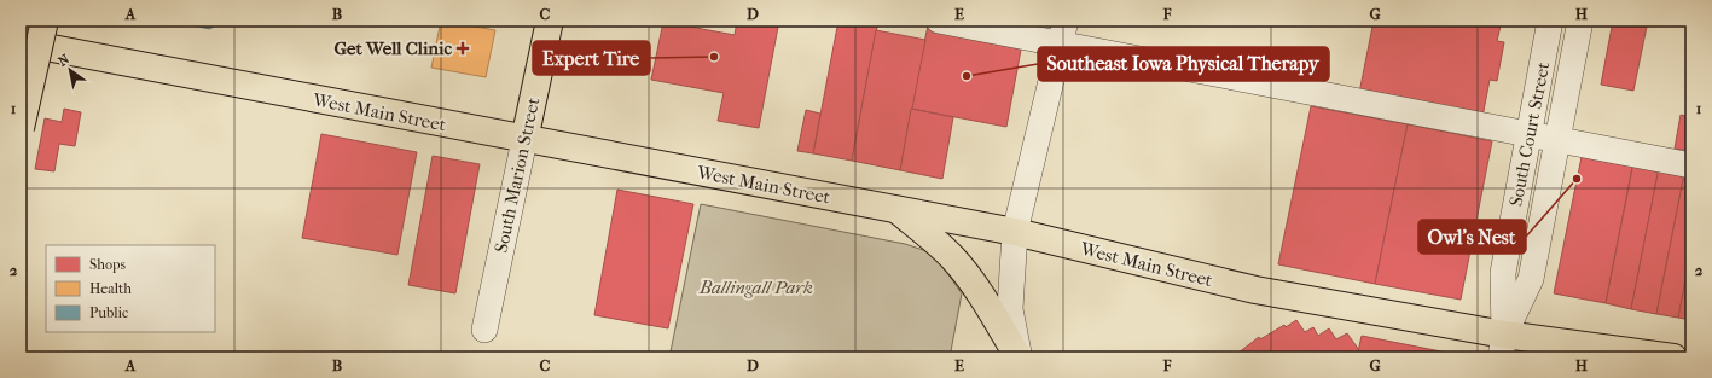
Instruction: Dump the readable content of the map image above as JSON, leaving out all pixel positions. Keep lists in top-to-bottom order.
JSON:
{
  "streets": {
    "main road": ["West Main Street", "South Marion Street"],
    "street": ["South Court Street"]
  },
  "crossings": [
    ["West Main Street", "South Court Street"],
    ["West Main Street", "South Marion Street"]
  ],
  "parks": ["Ballingall Park"],
  "places": {
    "health": ["Get Well Clinic"],
    "other": ["Expert Tire", "Southeast Iowa Physical Therapy", "Owl's Nest"]
  },
  "legend": ["Shops", "Health", "Public"],
  "north": "top left",
  "grid": {
    "columns": [
      "A",
      "B",
      "C",
      "D",
      "E",
      "F",
      "G",
      "H"
    ],
    "rows": ["1", "2"]
  }
}
